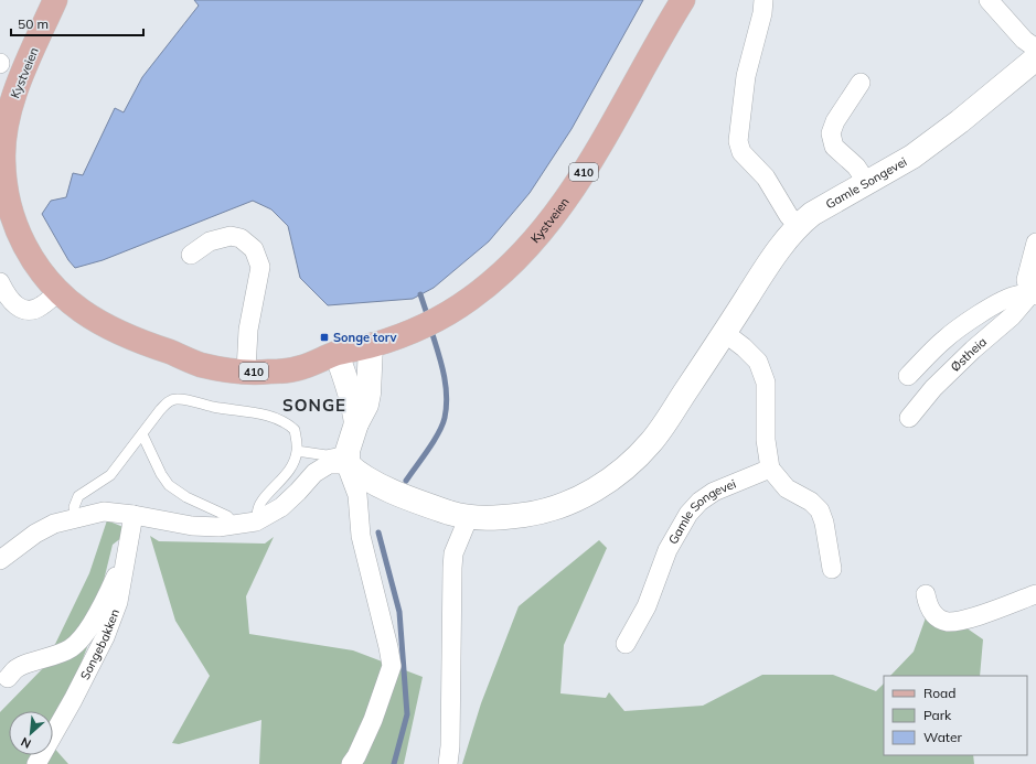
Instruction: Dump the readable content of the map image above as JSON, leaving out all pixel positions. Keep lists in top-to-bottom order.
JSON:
{
  "streets": {
    "main road": ["Kystveien", "410", "Gamle Songevei"],
    "street": ["Østheia", "Songebakken"]
  },
  "districts": ["SONGE"],
  "places": {
    "transit": ["Songe torv"]
  },
  "legend": ["Road", "Park", "Water"],
  "scale_bar": "50 m",
  "north": "bottom left"
}
